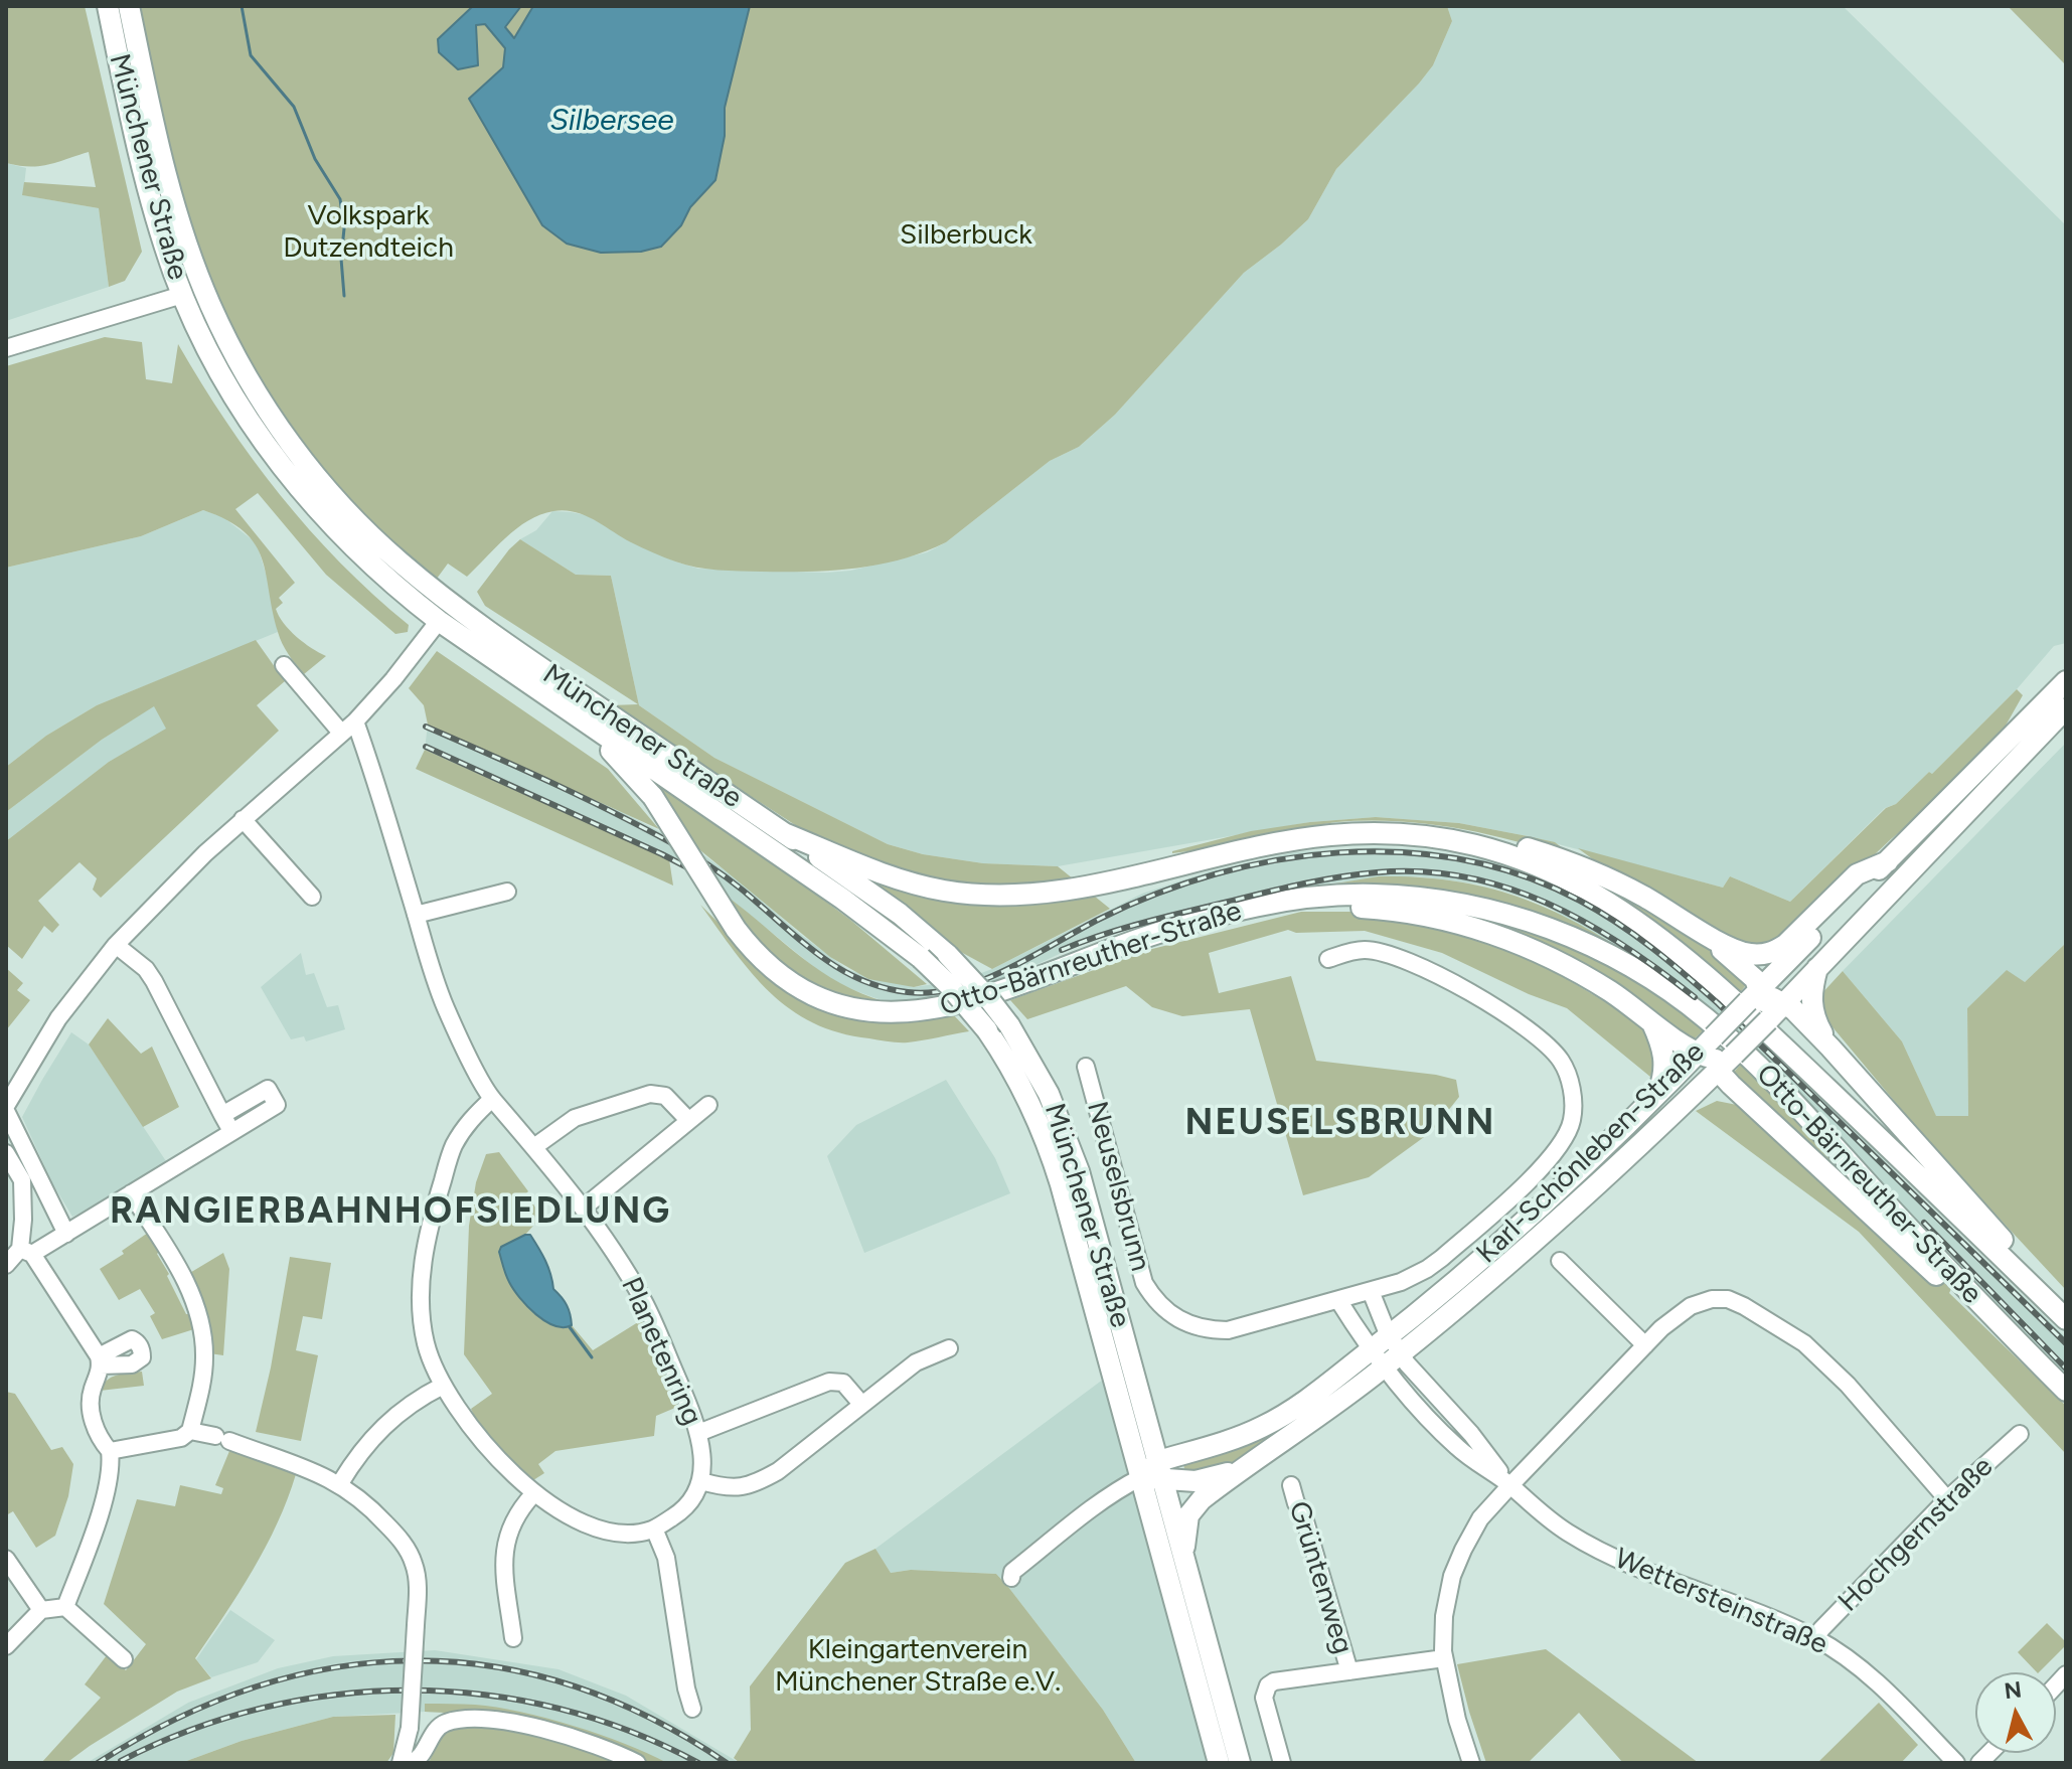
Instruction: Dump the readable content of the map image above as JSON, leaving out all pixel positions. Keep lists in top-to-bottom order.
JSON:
{
  "streets": {
    "main road": ["Münchener Straße", "Otto-Bärnreuther-Straße", "Karl-Schönleben-Straße"],
    "street": [
      "Neuselsbrunn",
      "Planetenring",
      "Hochgernstraße",
      "Grüntenweg",
      "Wettersteinstraße"
    ]
  },
  "crossings": [
    ["Münchener Straße", "Otto-Bärnreuther-Straße"],
    ["Münchener Straße", "Karl-Schönleben-Straße"],
    ["Otto-Bärnreuther-Straße", "Karl-Schönleben-Straße"],
    ["Karl-Schönleben-Straße", "Wettersteinstraße"],
    ["Hochgernstraße", "Wettersteinstraße"]
  ],
  "districts": ["NEUSELSBRUNN", "RANGIERBAHNHOFSIEDLUNG"],
  "water": ["Silbersee"],
  "parks": ["Volkspark Dutzendteich", "Silberbuck", "Kleingartenverein Münchener Straße e.V."],
  "north": "top"
}
